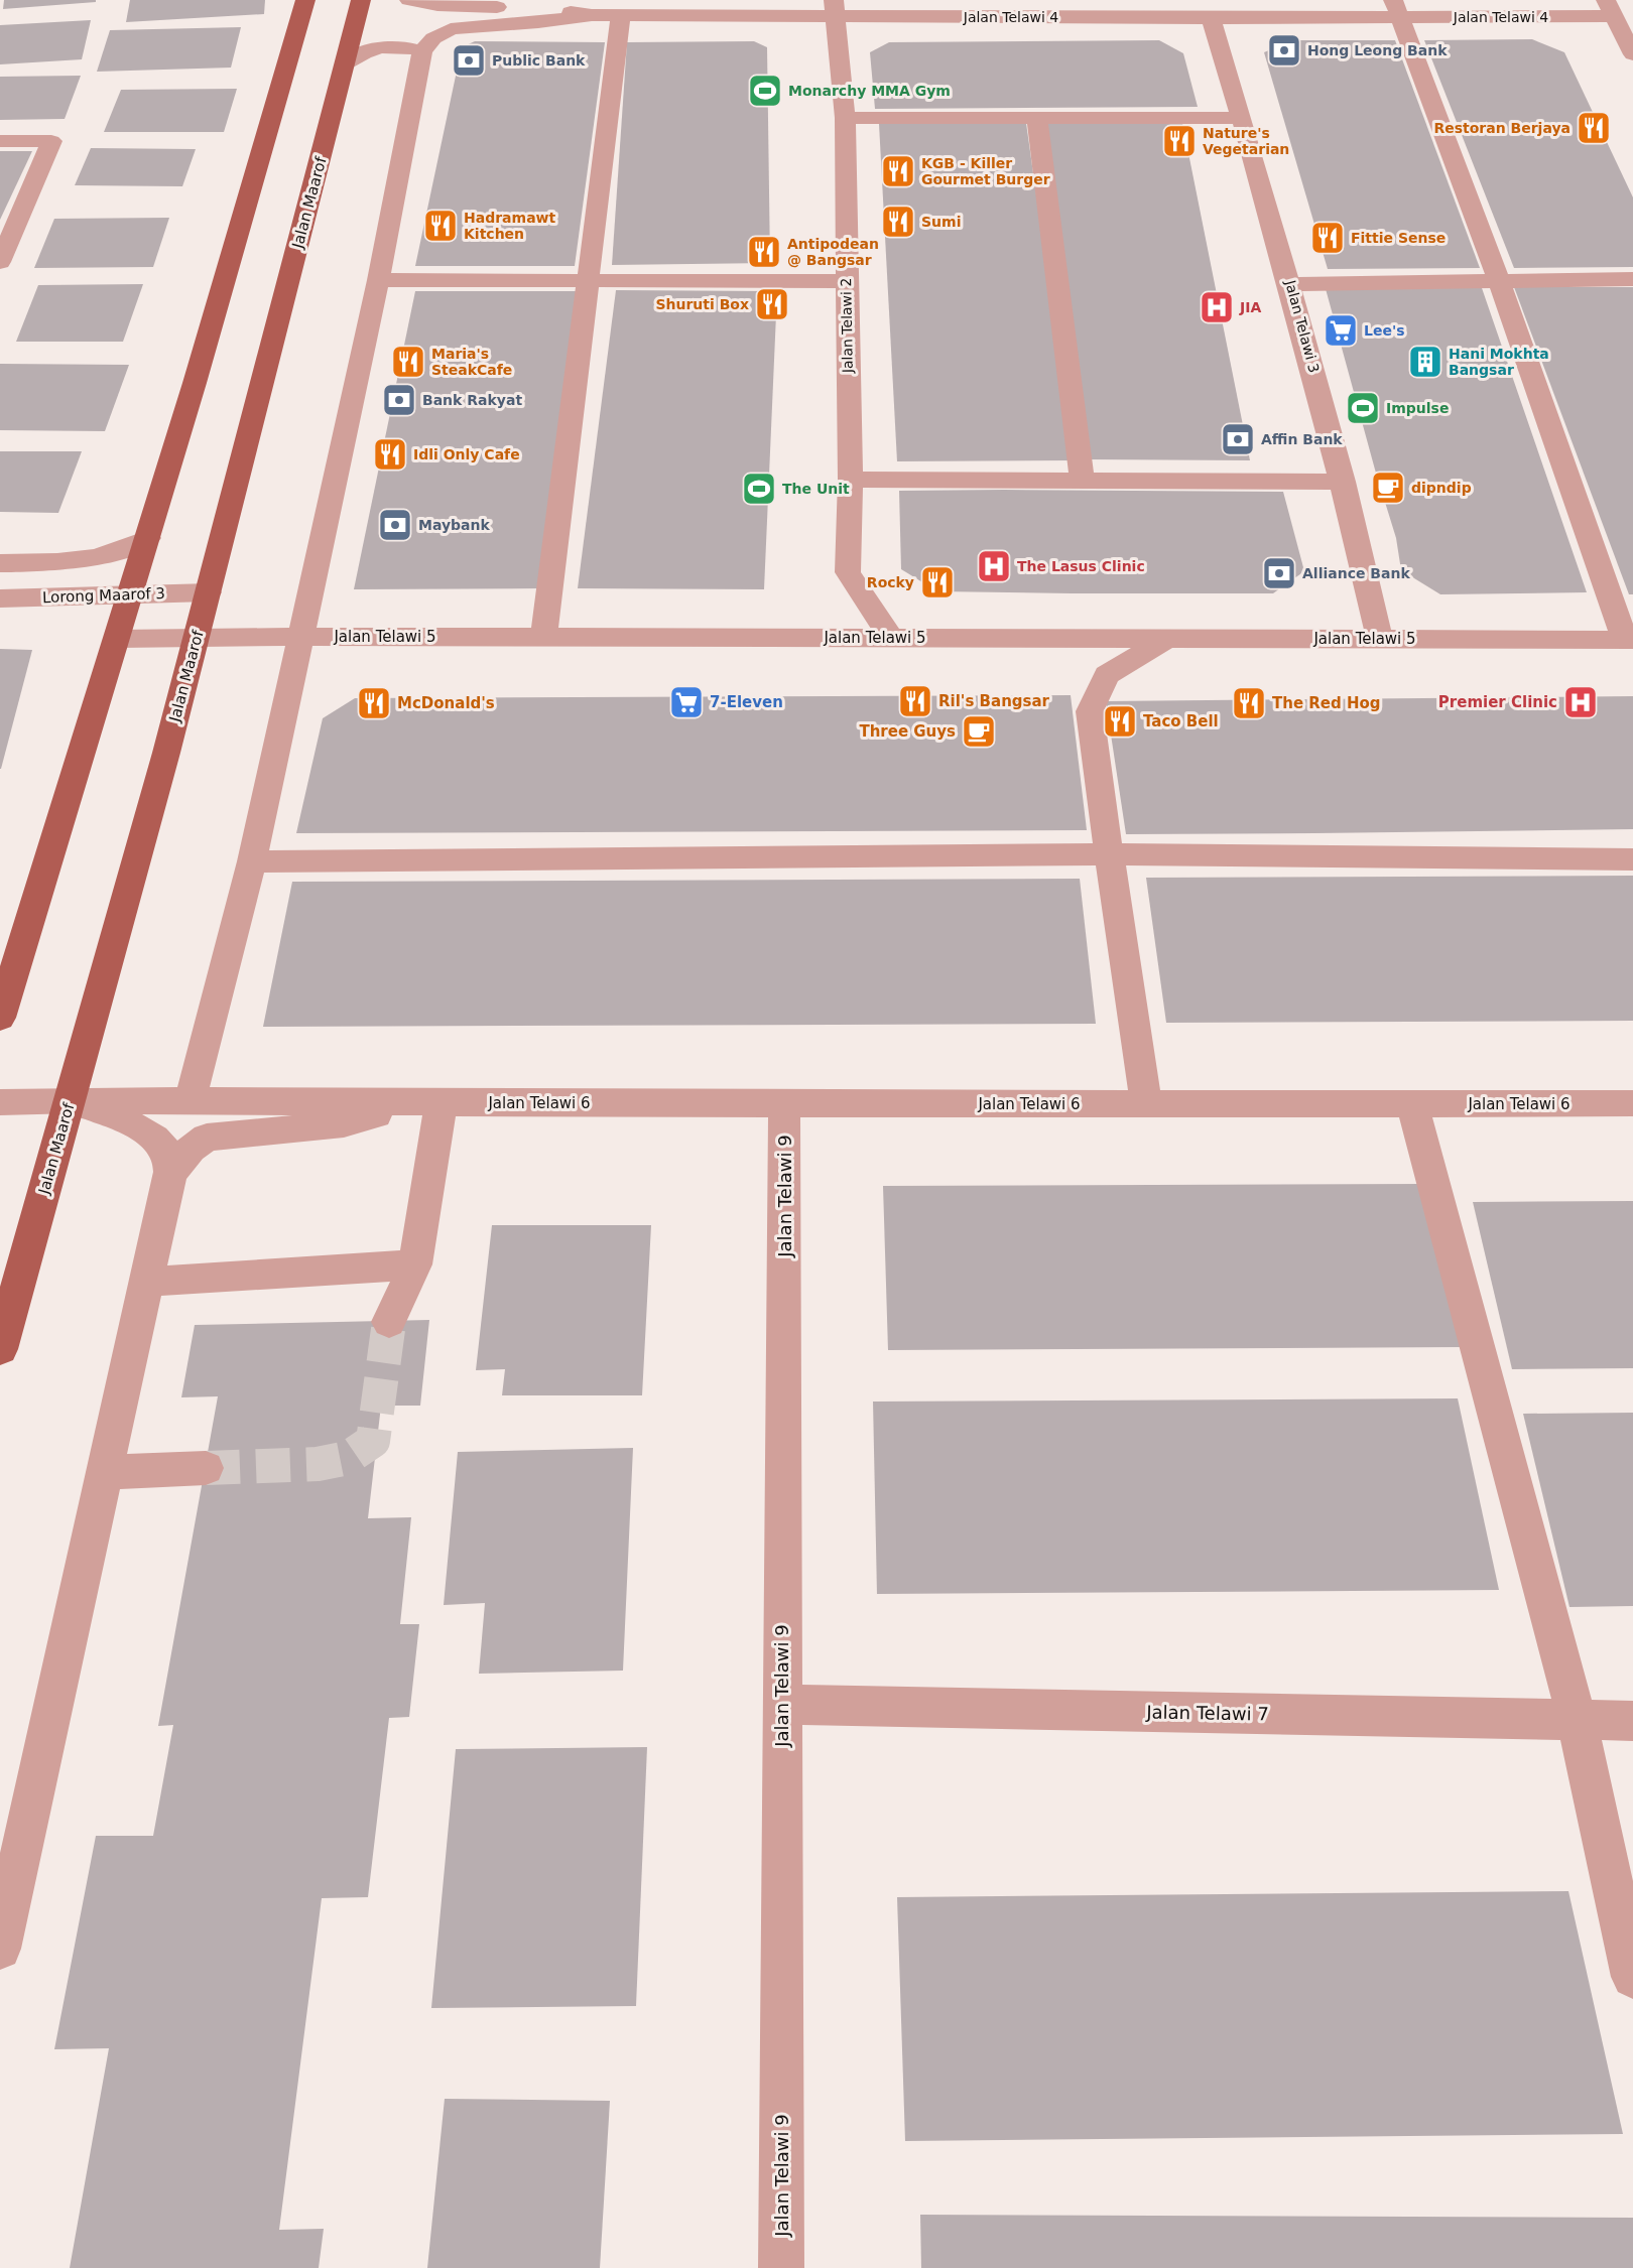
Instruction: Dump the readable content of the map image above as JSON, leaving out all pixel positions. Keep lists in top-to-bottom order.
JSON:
{
  "streets": {
    "main road": ["Jalan Maarof"],
    "street": [
      "Jalan Telawi 4",
      "Jalan Telawi 2",
      "Jalan Telawi 3",
      "Lorong Maarof 3",
      "Jalan Telawi 5",
      "Jalan Telawi 6",
      "Jalan Telawi 9",
      "Jalan Telawi 7"
    ]
  },
  "crossings": [
    ["Jalan Telawi 4", "Jalan Telawi 2"],
    ["Jalan Telawi 4", "Jalan Telawi 3"],
    ["Jalan Maarof", "Lorong Maarof 3"],
    ["Jalan Maarof", "Jalan Telawi 5"],
    ["Jalan Maarof", "Jalan Telawi 6"],
    ["Jalan Telawi 2", "Jalan Telawi 5"],
    ["Jalan Telawi 3", "Jalan Telawi 5"],
    ["Jalan Telawi 6", "Jalan Telawi 9"],
    ["Jalan Telawi 9", "Jalan Telawi 7"]
  ],
  "places": {
    "bank": [
      "Hong Leong Bank",
      "Public Bank",
      "Bank Rakyat",
      "Affin Bank",
      "Maybank",
      "Alliance Bank"
    ],
    "sports": ["Monarchy MMA Gym", "Impulse", "The Unit"],
    "restaurant": [
      "Restoran Berjaya",
      "Nature's Vegetarian",
      "KGB - Killer Gourmet Burger",
      "Sumi",
      "Hadramawt Kitchen",
      "Fittie Sense",
      "Antipodean @ Bangsar",
      "Shuruti Box",
      "Maria's SteakCafe",
      "Idli Only Cafe",
      "Rocky",
      "Ril's Bangsar",
      "McDonald's",
      "The Red Hog",
      "Taco Bell"
    ],
    "hospital": ["JIA", "The Lasus Clinic", "Premier Clinic"],
    "supermarket": ["Lee's", "7-Eleven"],
    "building": ["Hani Mokhta Bangsar"],
    "cafe": ["dipndip", "Three Guys"]
  }
}
